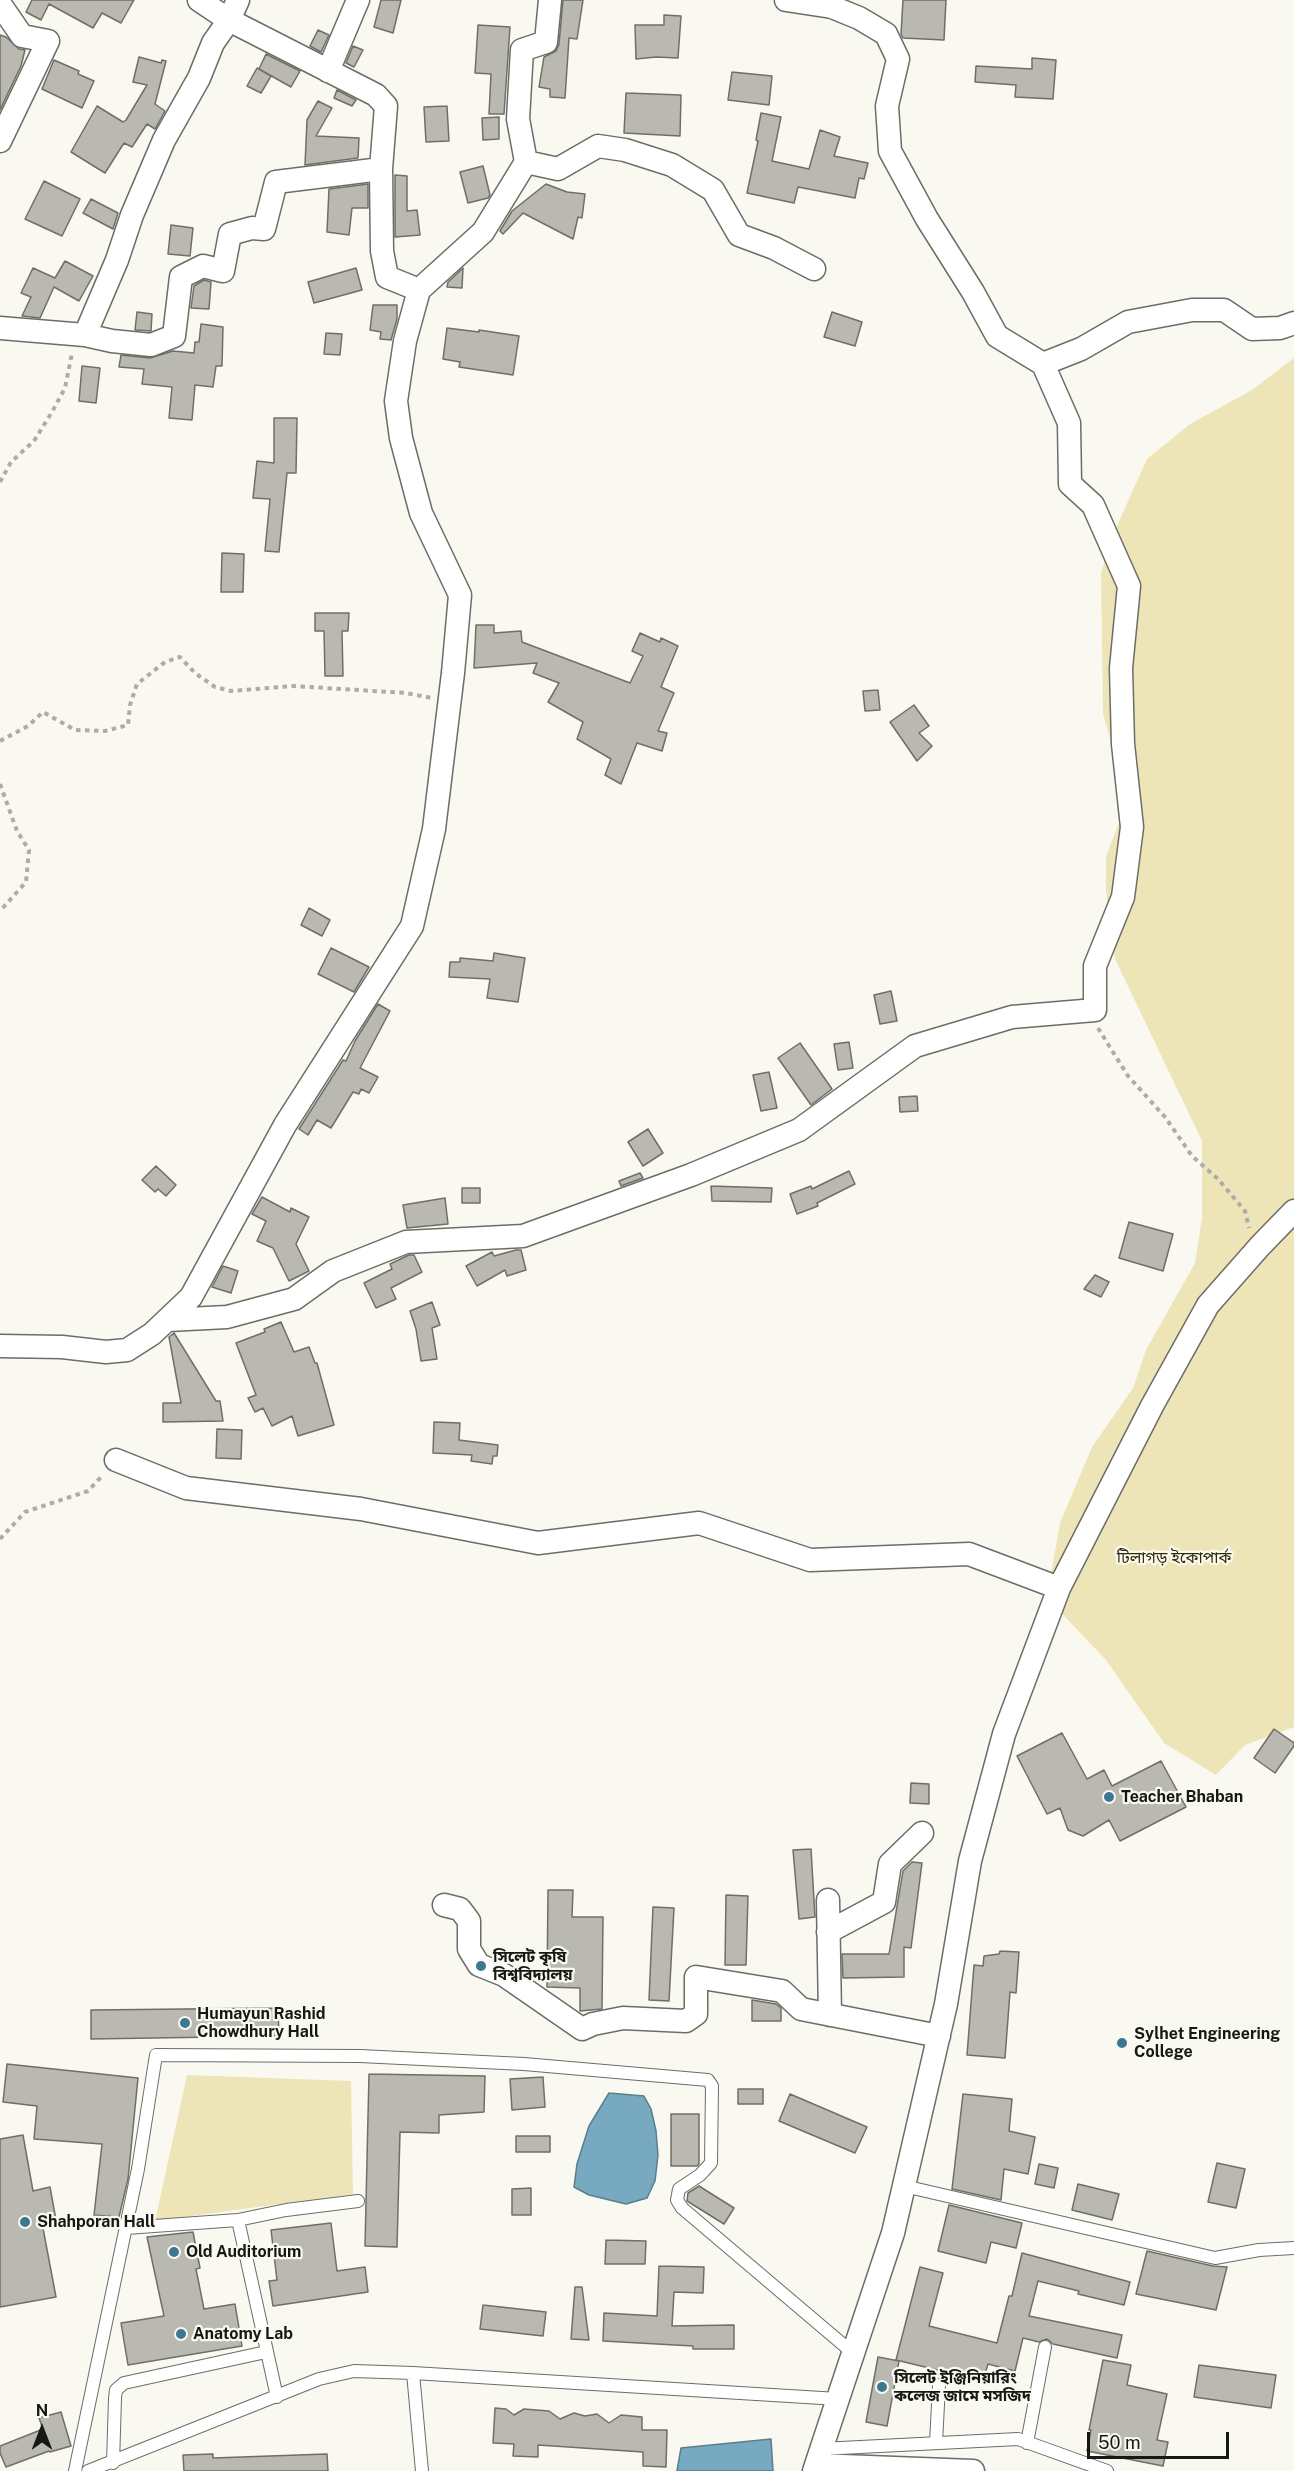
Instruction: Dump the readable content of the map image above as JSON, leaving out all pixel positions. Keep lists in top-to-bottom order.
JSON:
{
  "parks": ["টিলাগড় ইকোপার্ক"],
  "places": [
    "Teacher Bhaban",
    "সিলেট কৃষি বিশ্ববিদ্যালয়",
    "Humayun Rashid Chowdhury Hall",
    "Sylhet Engineering College",
    "Shahporan Hall",
    "Old Auditorium",
    "Anatomy Lab",
    "সিলেট ইঞ্জিনিয়ারিং কলেজ জামে মসজিদ"
  ],
  "scale_bar": "50 m",
  "north": "top"
}
